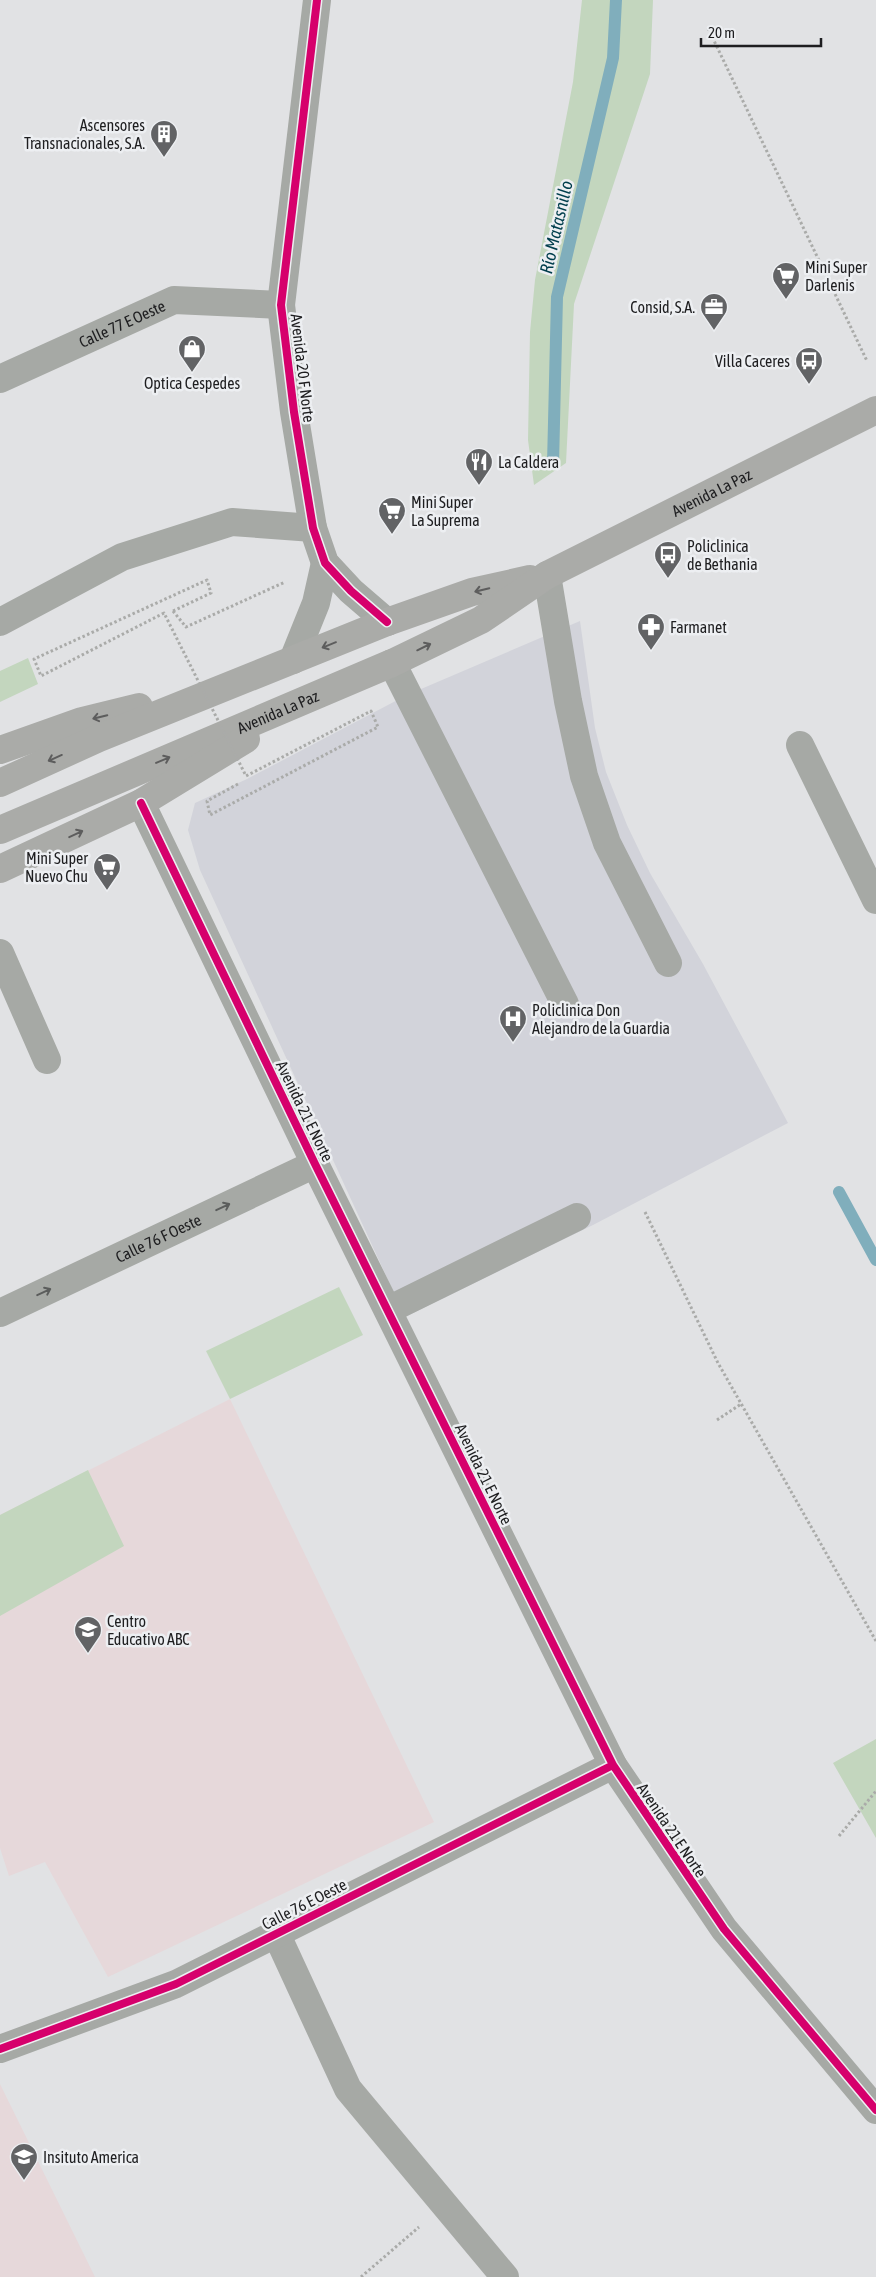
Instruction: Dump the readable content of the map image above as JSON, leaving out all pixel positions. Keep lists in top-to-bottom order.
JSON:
{
  "streets": {
    "main road": ["Avenida La Paz"],
    "street": [
      "Calle 77 E Oeste",
      "Avenida 20 F Norte",
      "Avenida 21 E Norte",
      "Calle 76 F Oeste",
      "Calle 76 E Oeste"
    ]
  },
  "crossings": [
    ["Calle 77 E Oeste", "Avenida 20 F Norte"],
    ["Avenida 20 F Norte", "Avenida La Paz"],
    ["Avenida 21 E Norte", "Calle 76 F Oeste"],
    ["Avenida 21 E Norte", "Calle 76 E Oeste"]
  ],
  "one_way": ["Calle 76 F Oeste"],
  "water": ["Río Matasnillo"],
  "places": {
    "building": ["Ascensores Transnacionales, S.A."],
    "supermarket": ["Mini Super Darlenis", "Mini Super La Suprema", "Mini Super Nuevo Chu"],
    "office": ["Consid, S.A."],
    "shop": ["Optica Cespedes"],
    "bus stop": ["Villa Caceres", "Policlinica de Bethania"],
    "restaurant": ["La Caldera"],
    "pharmacy": ["Farmanet"],
    "hospital": ["Policlinica Don Alejandro de la Guardia"],
    "school or university": ["Centro Educativo ABC", "Insituto America"]
  },
  "scale_bar": "20 m"
}
